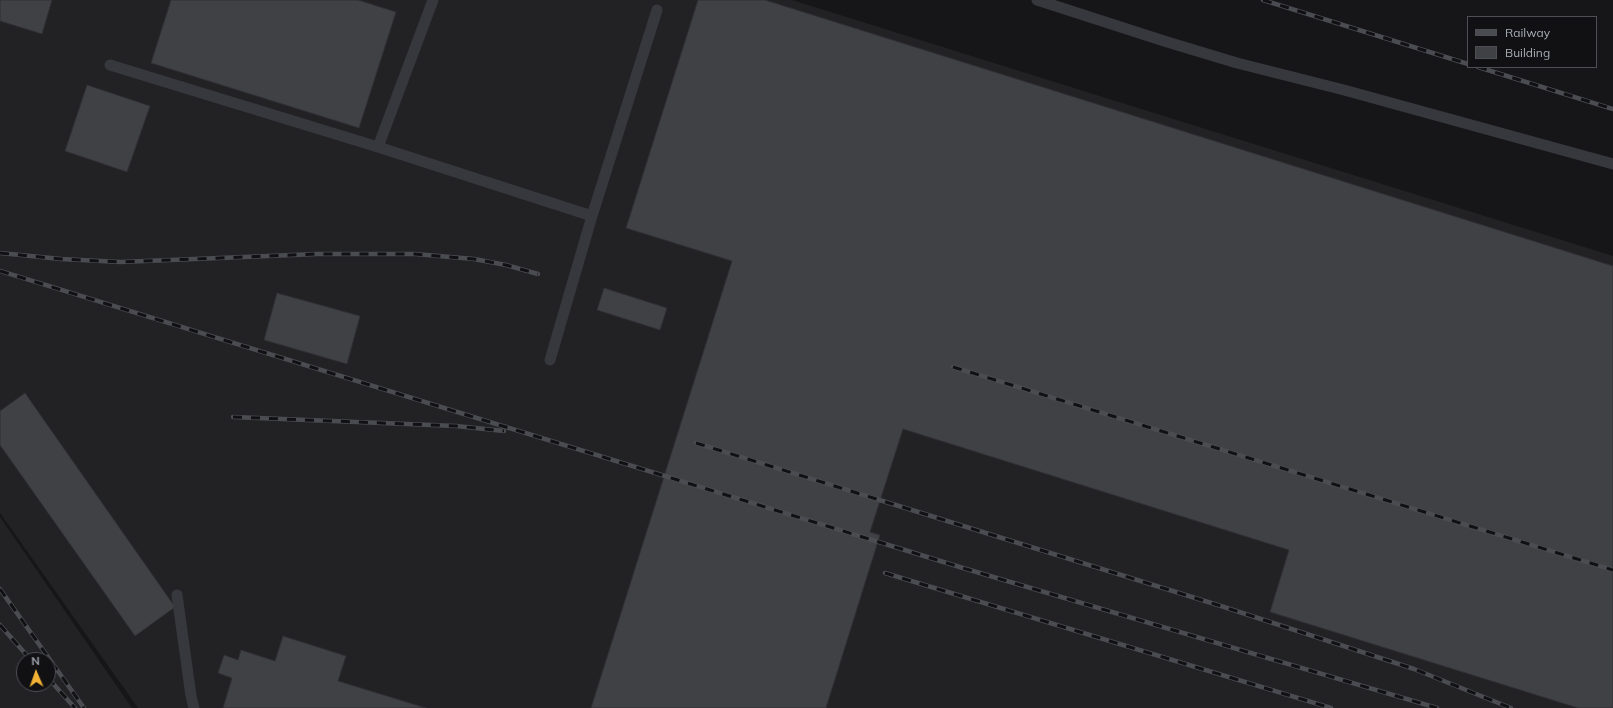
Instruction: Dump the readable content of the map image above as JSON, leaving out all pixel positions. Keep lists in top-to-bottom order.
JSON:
{
  "legend": ["Railway", "Building"],
  "north": "top"
}
